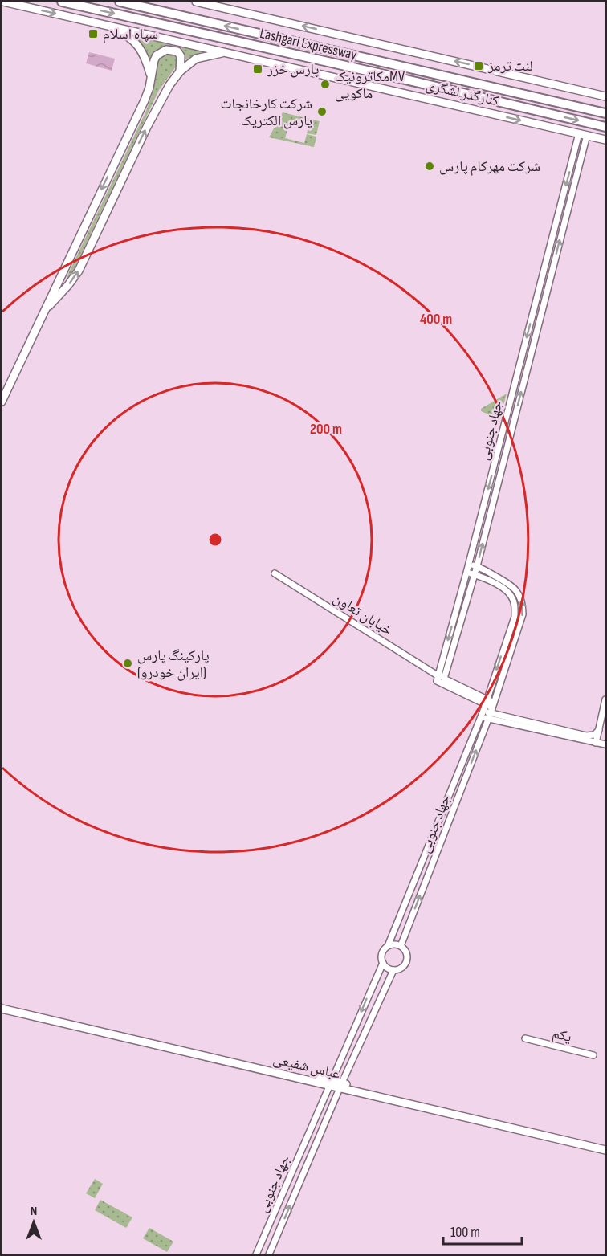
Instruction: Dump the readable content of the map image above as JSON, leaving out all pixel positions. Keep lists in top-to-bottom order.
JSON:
{
  "streets": {
    "highway": ["Lashgari Expressway"],
    "main road": ["کنارگذر لشگری", "عباس شفیعی"],
    "street": ["جهاد جنوبی", "خیابان تعاون", "یکم"]
  },
  "crossings": [
    ["کنارگذر لشگری", "جهاد جنوبی"],
    ["جهاد جنوبی", "خیابان تعاون"],
    ["جهاد جنوبی", "عباس شفیعی"]
  ],
  "places": {
    "transit": ["سپاه اسلام", "لنت ترمز", "پارس خزر"],
    "other": [
      "مکاترونیکMV ماکویی",
      "شرکت کارخانجات پارس الکتریک",
      "شرکت مهرکام پارس",
      "پارکینگ پارس (ایران خودرو)"
    ]
  },
  "scale_bar": "100 m",
  "north": "top",
  "rings": ["400 m", "200 m"]
}
